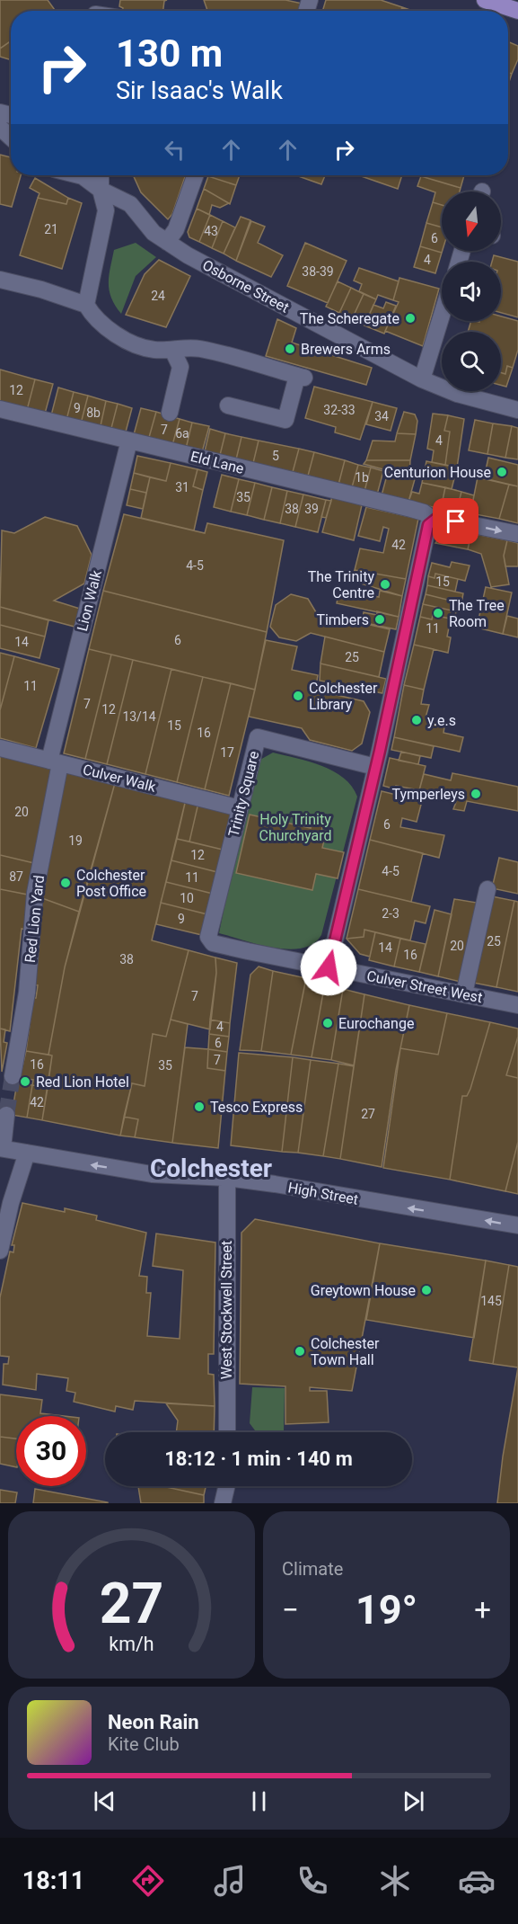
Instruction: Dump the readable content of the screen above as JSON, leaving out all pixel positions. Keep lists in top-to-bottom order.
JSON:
{
  "streets": {
    "street": [
      "Osborne Street",
      "Eld Lane",
      "Lion Walk",
      "Culver Walk",
      "Trinity Square",
      "Red Lion Yard",
      "Culver Street West",
      "High Street",
      "West Stockwell Street"
    ]
  },
  "crossings": [
    ["Eld Lane", "Lion Walk"],
    ["Lion Walk", "Culver Walk"],
    ["Lion Walk", "Red Lion Yard"],
    ["Culver Walk", "Trinity Square"],
    ["Culver Walk", "Red Lion Yard"],
    ["Trinity Square", "Culver Street West"],
    ["High Street", "West Stockwell Street"]
  ],
  "one_way": ["High Street"],
  "districts": ["Colchester"],
  "parks": ["Holy Trinity Churchyard"],
  "places": [
    "The Scheregate",
    "Brewers Arms",
    "Centurion House",
    "The Trinity Centre",
    "The Tree Room",
    "Timbers",
    "Colchester Library",
    "y.e.s",
    "Tymperleys",
    "Colchester Post Office",
    "Eurochange",
    "Red Lion Hotel",
    "Tesco Express",
    "Greytown House",
    "Colchester Town Hall"
  ],
  "house_numbers": [
    "21",
    "43",
    "6",
    "4",
    "38-39",
    "24",
    "12",
    "9",
    "32-33",
    "8b",
    "34",
    "7",
    "6a",
    "4",
    "5",
    "1b",
    "31",
    "35",
    "38",
    "39",
    "42",
    "4-5",
    "15",
    "11",
    "6",
    "14",
    "25",
    "11",
    "7",
    "12",
    "13/14",
    "15",
    "16",
    "17",
    "20",
    "6",
    "19",
    "12",
    "4-5",
    "87",
    "11",
    "10",
    "2-3",
    "9",
    "25",
    "20",
    "14",
    "16",
    "38",
    "7",
    "4",
    "6",
    "7",
    "16",
    "35",
    "42",
    "27",
    "145"
  ],
  "north": "bottom",
  "page": {
    "turn": ["130 m", "Sir Isaac's Walk"],
    "limit": "30",
    "trip": "18:12 · 1 min · 140 m",
    "tile": "Climate",
    "heat": ["−", "19°", "+"],
    "song": ["Neon Rain", "Kite Club"],
    "tabs": "18:11",
    "gauge": ["27", "km/h"]
  }
}
